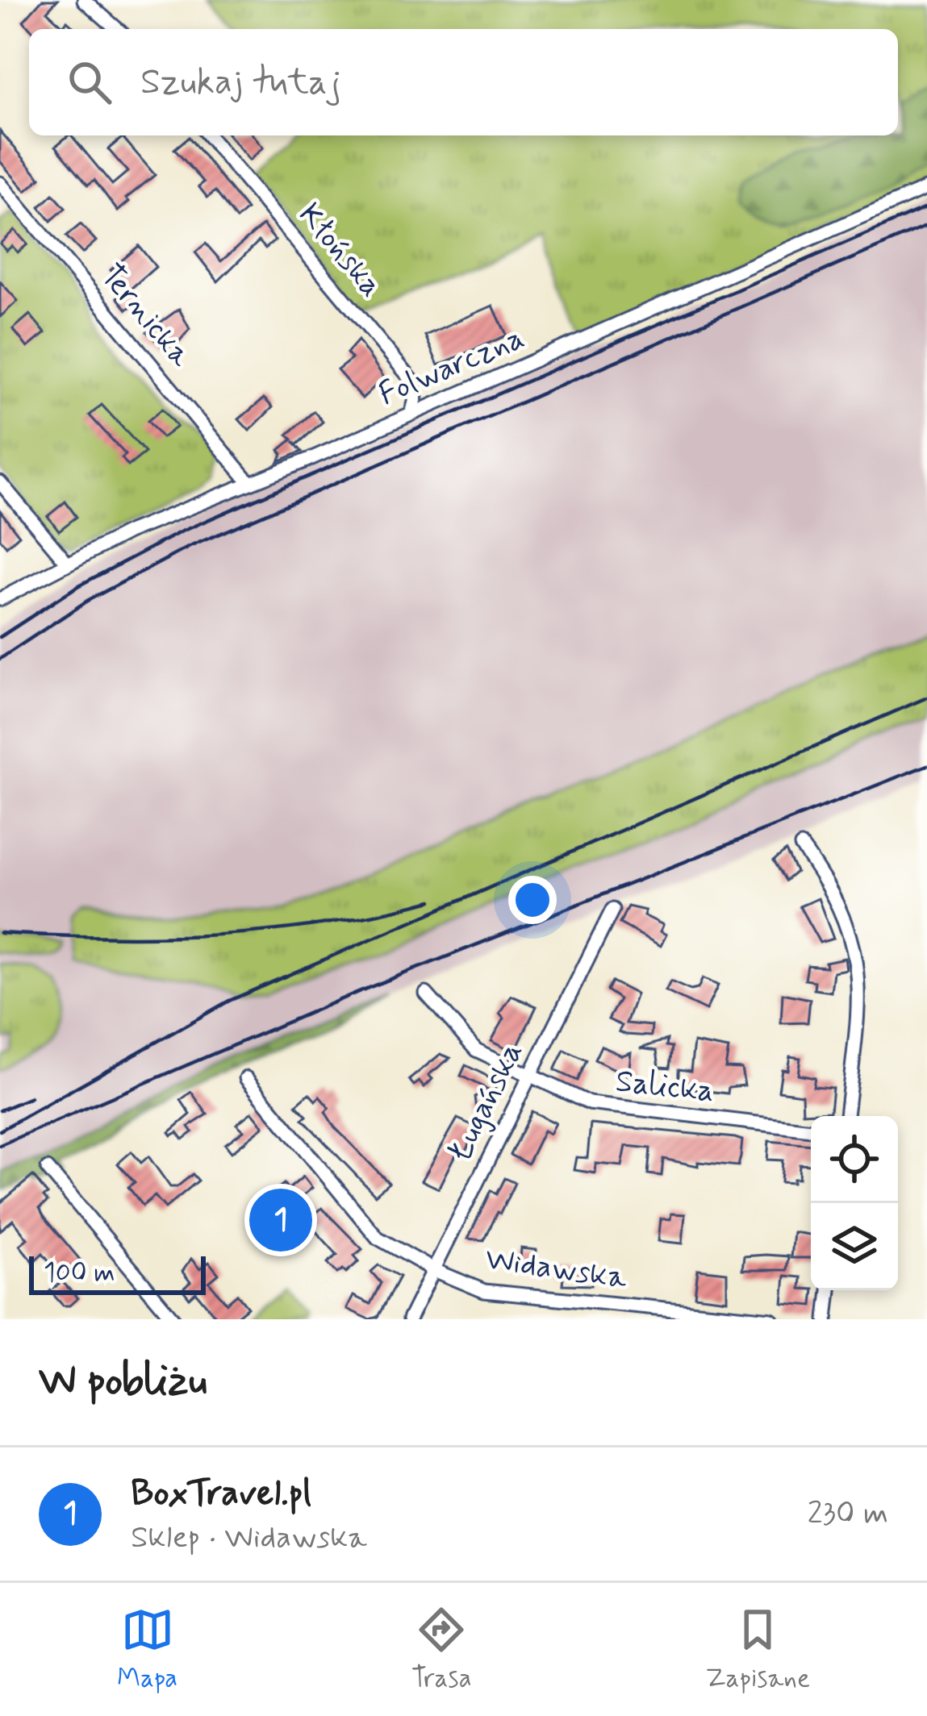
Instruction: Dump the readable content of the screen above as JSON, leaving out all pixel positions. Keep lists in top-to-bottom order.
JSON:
{
  "streets": {
    "street": [
      "Kłońska",
      "Ternicka",
      "Folwarczna",
      "Salicka",
      "Ługańska",
      "Widawska"
    ]
  },
  "crossings": [
    ["Kłońska", "Folwarczna"],
    ["Ternicka", "Folwarczna"],
    ["Salicka", "Ługańska"],
    ["Ługańska", "Widawska"]
  ],
  "scale_bar": "100 m",
  "page": {
    "search": "Szukaj tutaj",
    "pins": "1",
    "scale": "100 m",
    "heading": "W pobliżu",
    "list": [
      {
        "mark": "1",
        "name": "BoxTravel.pl",
        "note": "Sklep · Widawska",
        "value": "230 m"
      }
    ],
    "nav": ["Mapa", "Trasa", "Zapisane"]
  }
}
